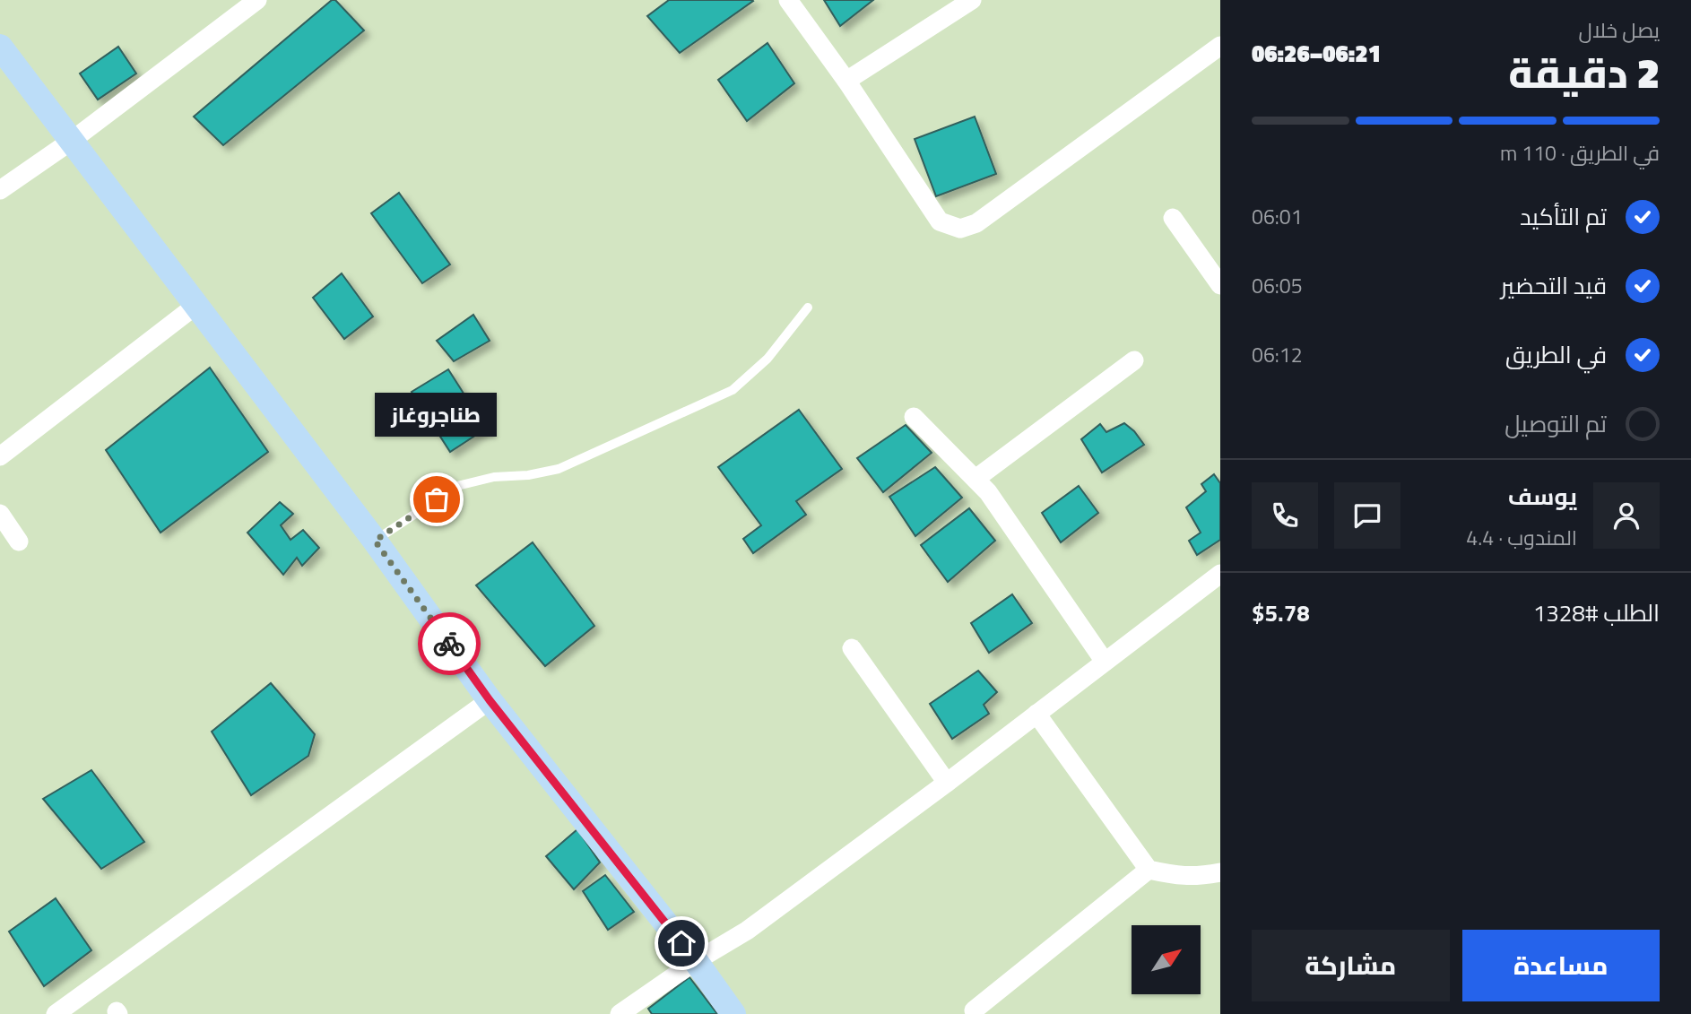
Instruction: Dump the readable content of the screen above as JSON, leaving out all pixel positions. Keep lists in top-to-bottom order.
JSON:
{
  "places": ["طناجروغاز"],
  "north": "top right",
  "page": {
    "heading": ["2 دقيقة", "يصل خلال", "06:21–06:26"],
    "panel": [
      "يوسف",
      "المندوب · 4.4",
      "الطلب #1328",
      "$5.78"
    ],
    "bar": "في الطريق · 110 m",
    "list": [
      ["تم التأكيد", "06:01"],
      ["قيد التحضير", "06:05"],
      ["في الطريق", "06:12"],
      "تم التوصيل"
    ],
    "bubble": "طناجروغاز",
    "buttons": ["مساعدة", "مشاركة"]
  }
}
